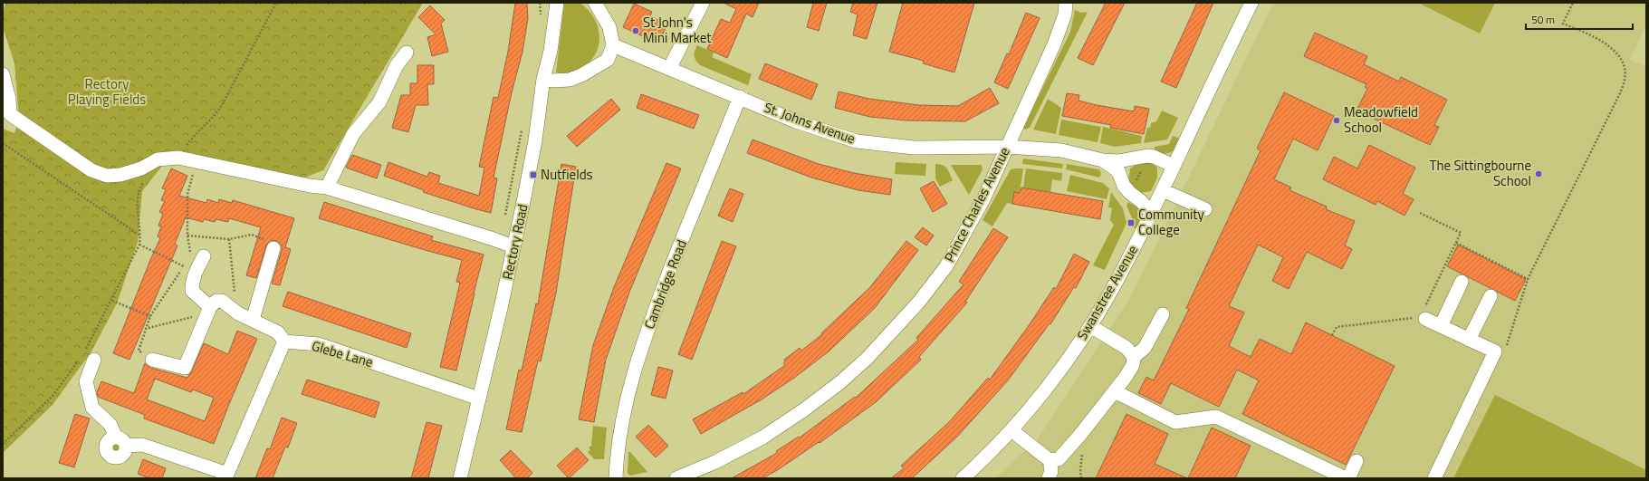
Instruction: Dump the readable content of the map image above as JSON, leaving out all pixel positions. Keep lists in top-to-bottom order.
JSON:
{
  "streets": {
    "street": [
      "St. Johns Avenue",
      "Prince Charles Avenue",
      "Rectory Road",
      "Cambridge Road",
      "Swanstree Avenue",
      "Glebe Lane"
    ]
  },
  "crossings": [
    ["St. Johns Avenue", "Prince Charles Avenue"],
    ["St. Johns Avenue", "Cambridge Road"],
    ["St. Johns Avenue", "Swanstree Avenue"],
    ["Rectory Road", "Glebe Lane"]
  ],
  "parks": ["Rectory Playing Fields"],
  "places": {
    "other": ["St John's Mini Market", "Meadowfield School", "The Sittingbourne School"],
    "transit": ["Nutfields", "Community College"]
  },
  "scale_bar": "50 m"
}
